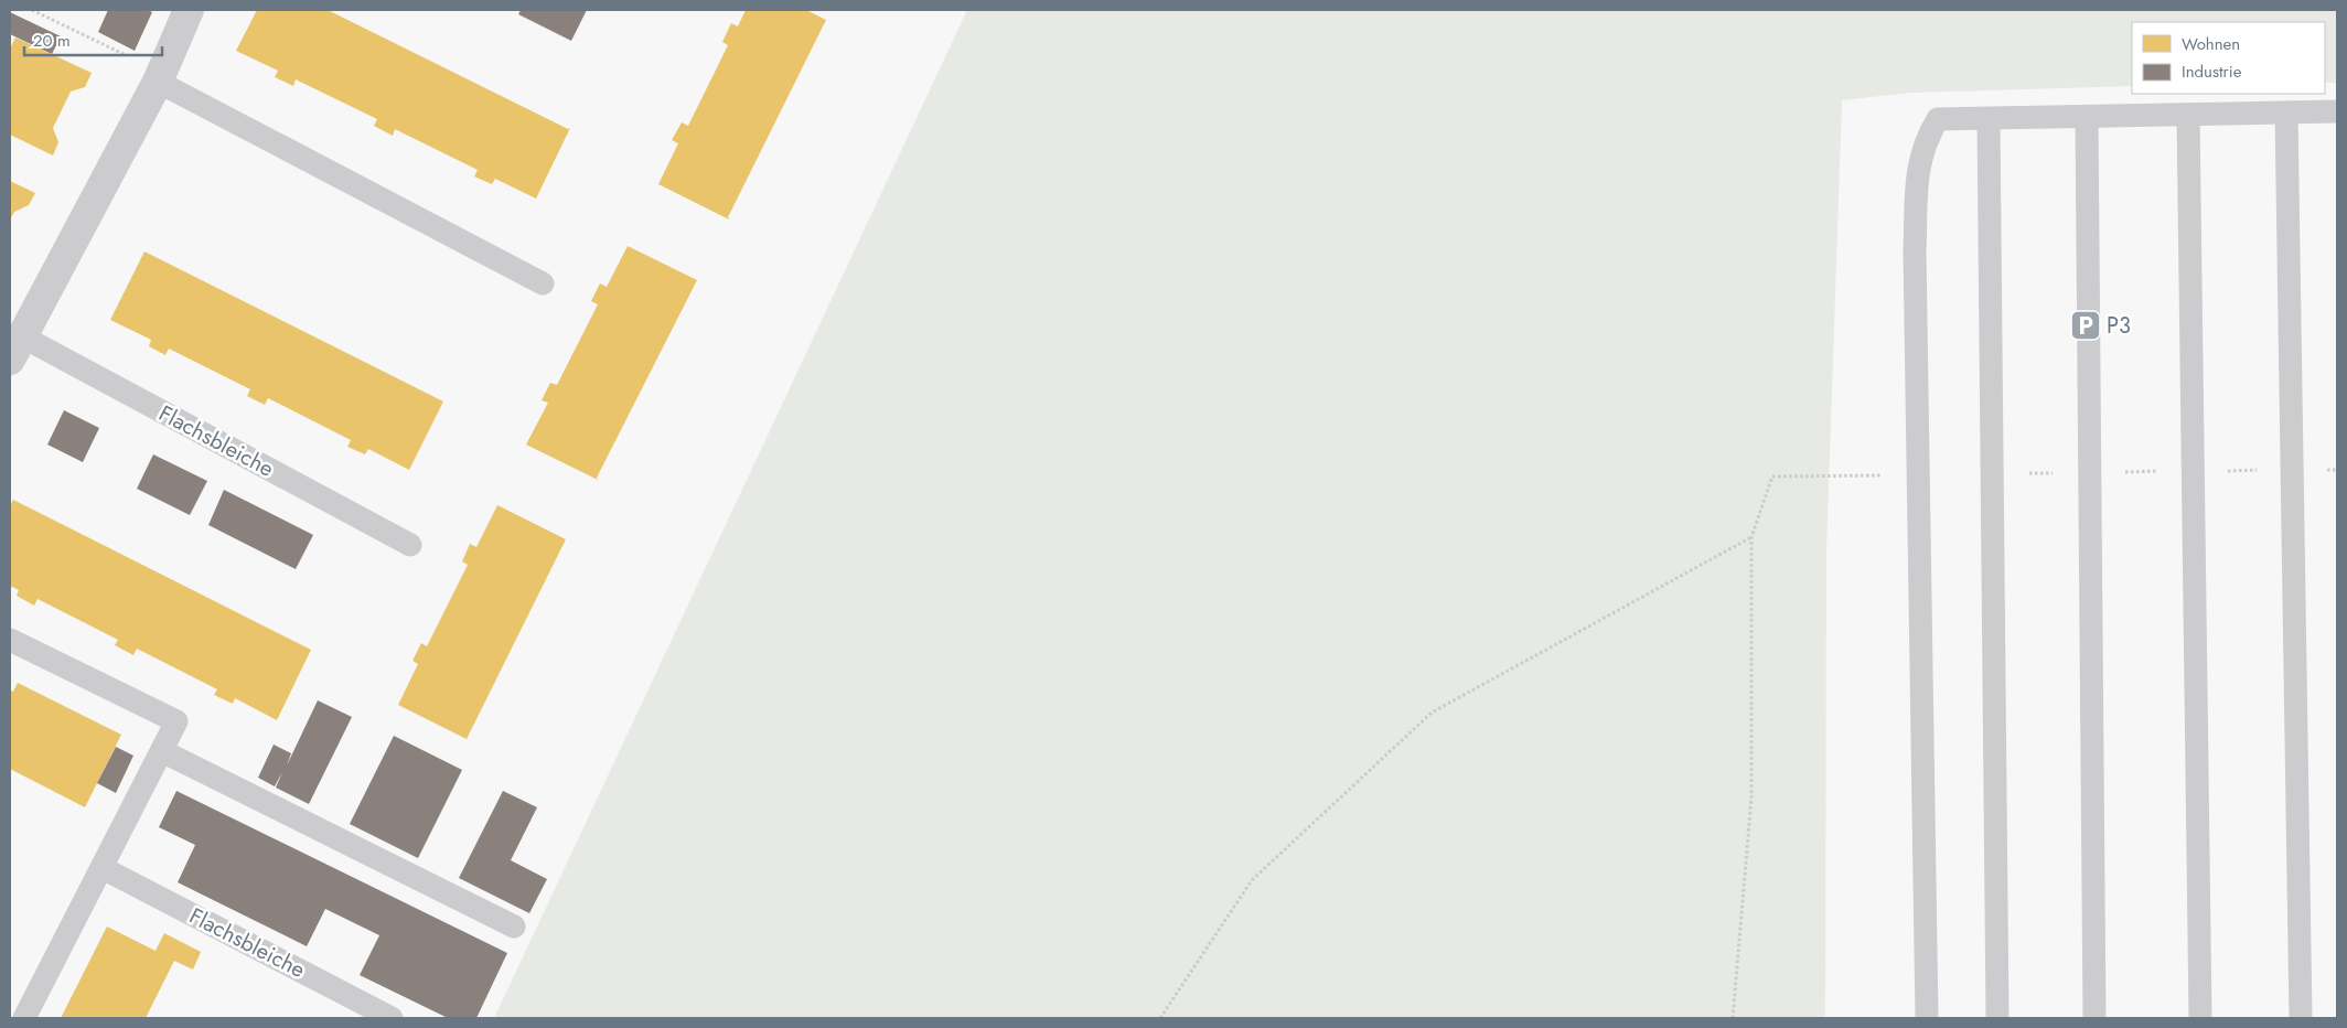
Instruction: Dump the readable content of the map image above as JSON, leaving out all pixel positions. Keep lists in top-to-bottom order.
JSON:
{
  "streets": {
    "street": ["Flachsbleiche"]
  },
  "places": {
    "parking": ["P3"]
  },
  "legend": ["Wohnen", "Industrie"],
  "scale_bar": "20 m"
}
